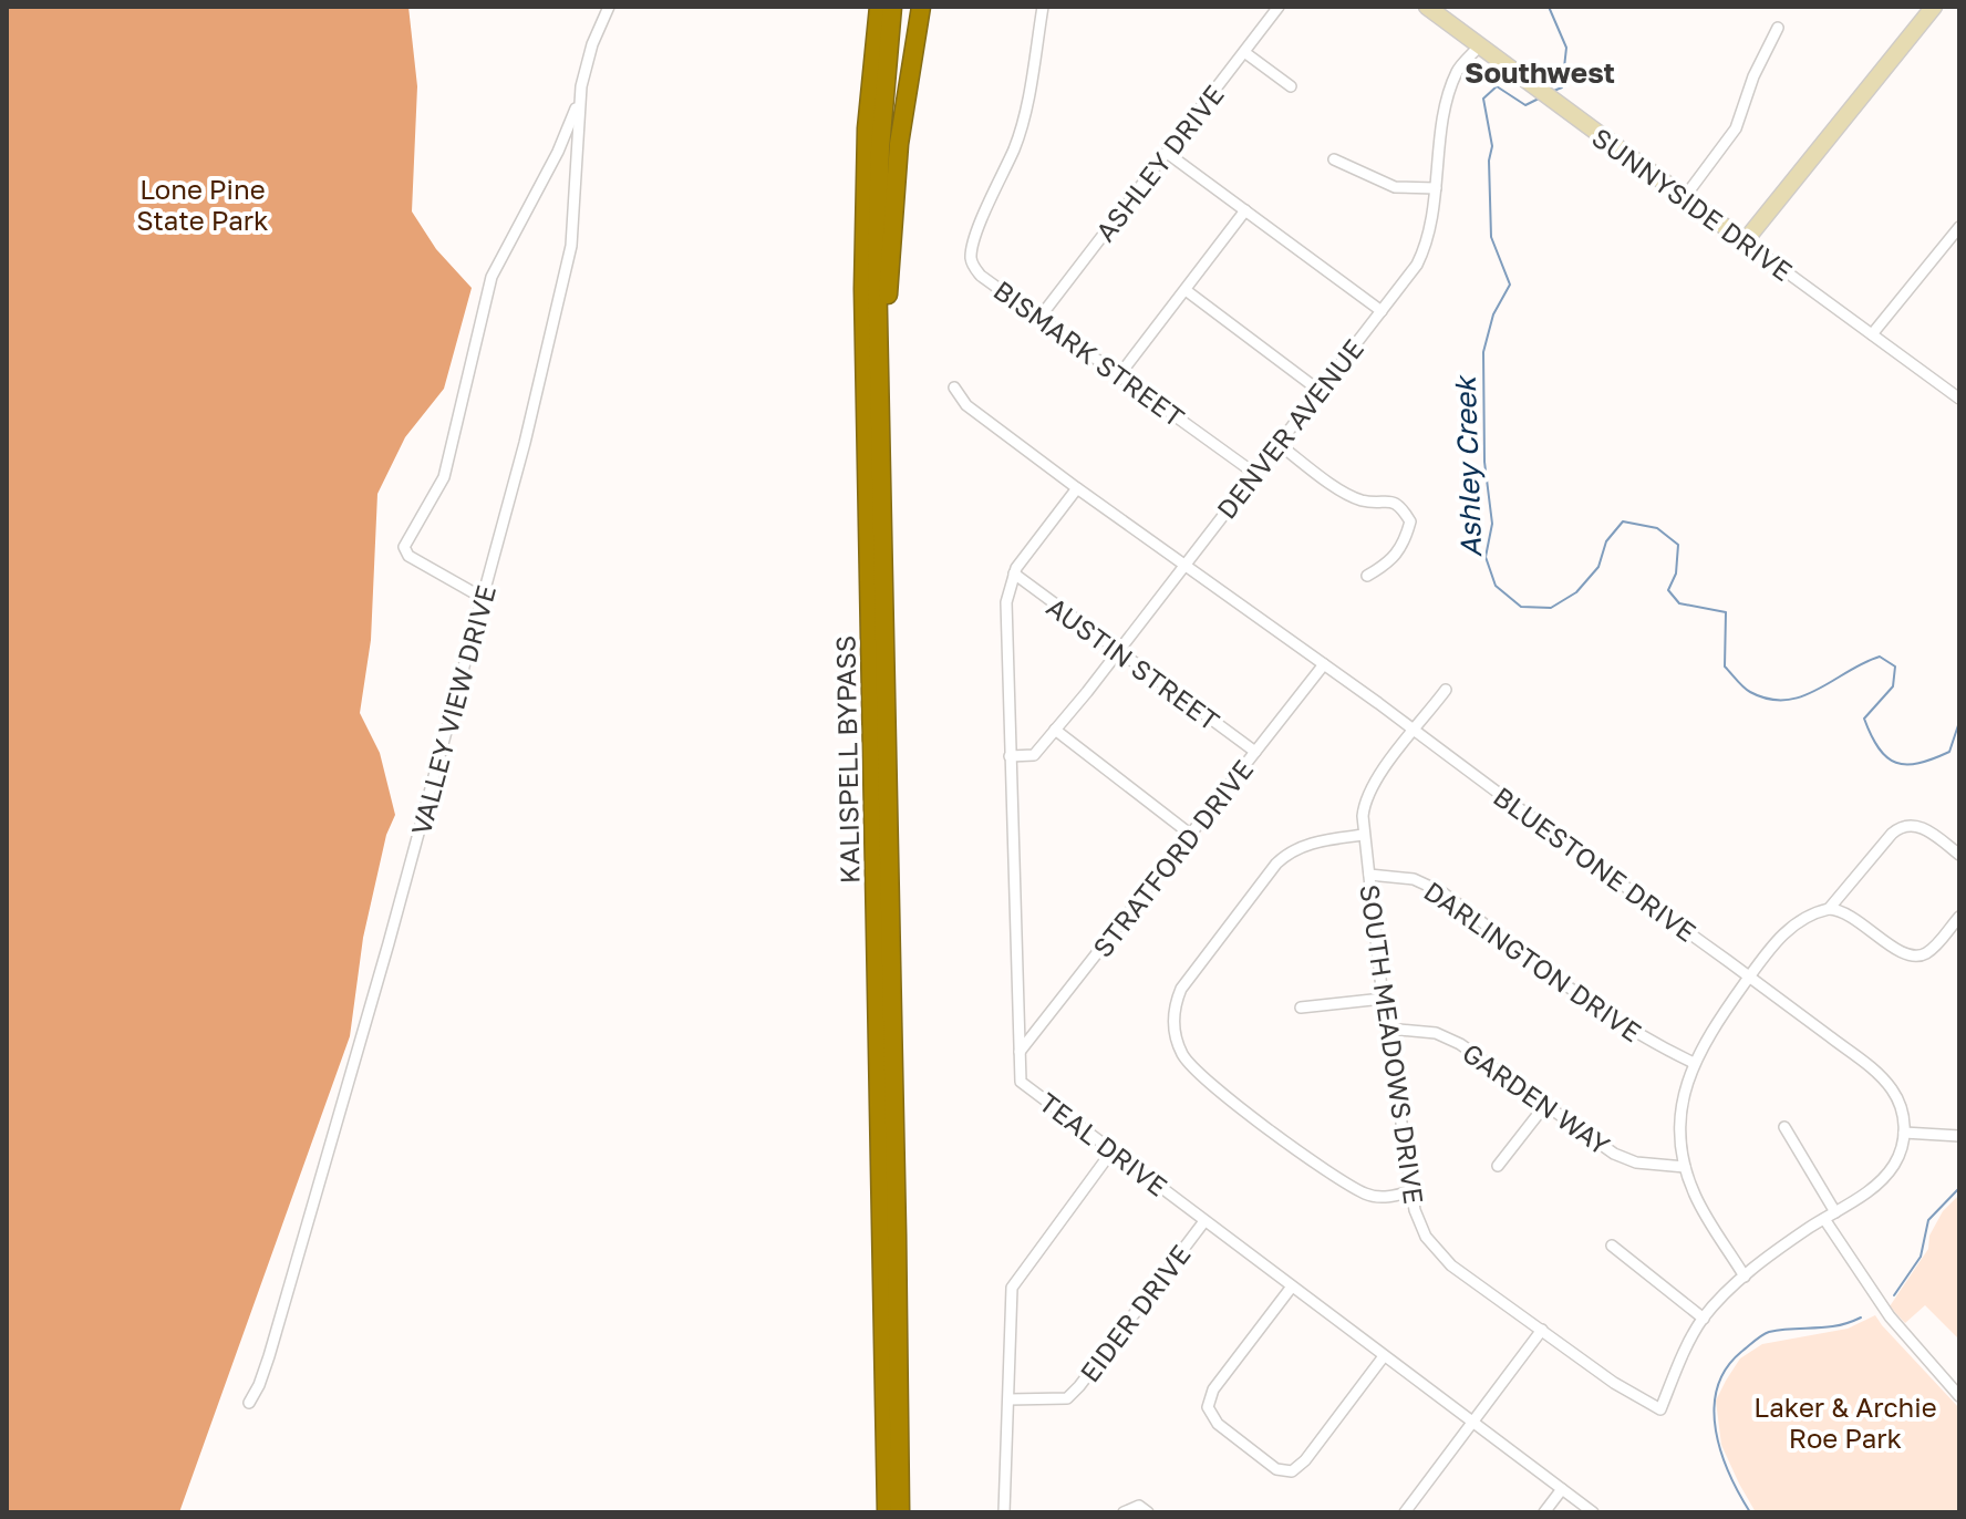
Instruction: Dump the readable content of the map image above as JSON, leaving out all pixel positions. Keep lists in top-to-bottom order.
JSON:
{
  "streets": {
    "highway": ["KALISPELL BYPASS"],
    "street": [
      "ASHLEY DRIVE",
      "SUNNYSIDE DRIVE",
      "BISMARK STREET",
      "DENVER AVENUE",
      "AUSTIN STREET",
      "VALLEY VIEW DRIVE",
      "STRATFORD DRIVE",
      "BLUESTONE DRIVE",
      "DARLINGTON DRIVE",
      "SOUTH MEADOWS DRIVE",
      "GARDEN WAY",
      "TEAL DRIVE",
      "EIDER DRIVE"
    ]
  },
  "crossings": [
    ["ASHLEY DRIVE", "BISMARK STREET"],
    ["SUNNYSIDE DRIVE", "DENVER AVENUE"],
    ["BISMARK STREET", "DENVER AVENUE"],
    ["DENVER AVENUE", "AUSTIN STREET"],
    ["DENVER AVENUE", "BLUESTONE DRIVE"],
    ["DENVER AVENUE", "TEAL DRIVE"],
    ["AUSTIN STREET", "STRATFORD DRIVE"],
    ["AUSTIN STREET", "TEAL DRIVE"],
    ["STRATFORD DRIVE", "BLUESTONE DRIVE"],
    ["STRATFORD DRIVE", "TEAL DRIVE"],
    ["BLUESTONE DRIVE", "SOUTH MEADOWS DRIVE"],
    ["BLUESTONE DRIVE", "TEAL DRIVE"],
    ["DARLINGTON DRIVE", "SOUTH MEADOWS DRIVE"],
    ["SOUTH MEADOWS DRIVE", "GARDEN WAY"],
    ["TEAL DRIVE", "EIDER DRIVE"]
  ],
  "districts": ["Southwest"],
  "water": ["Ashley Creek"],
  "parks": ["Lone Pine State Park", "Laker & Archie Roe Park"]
}
